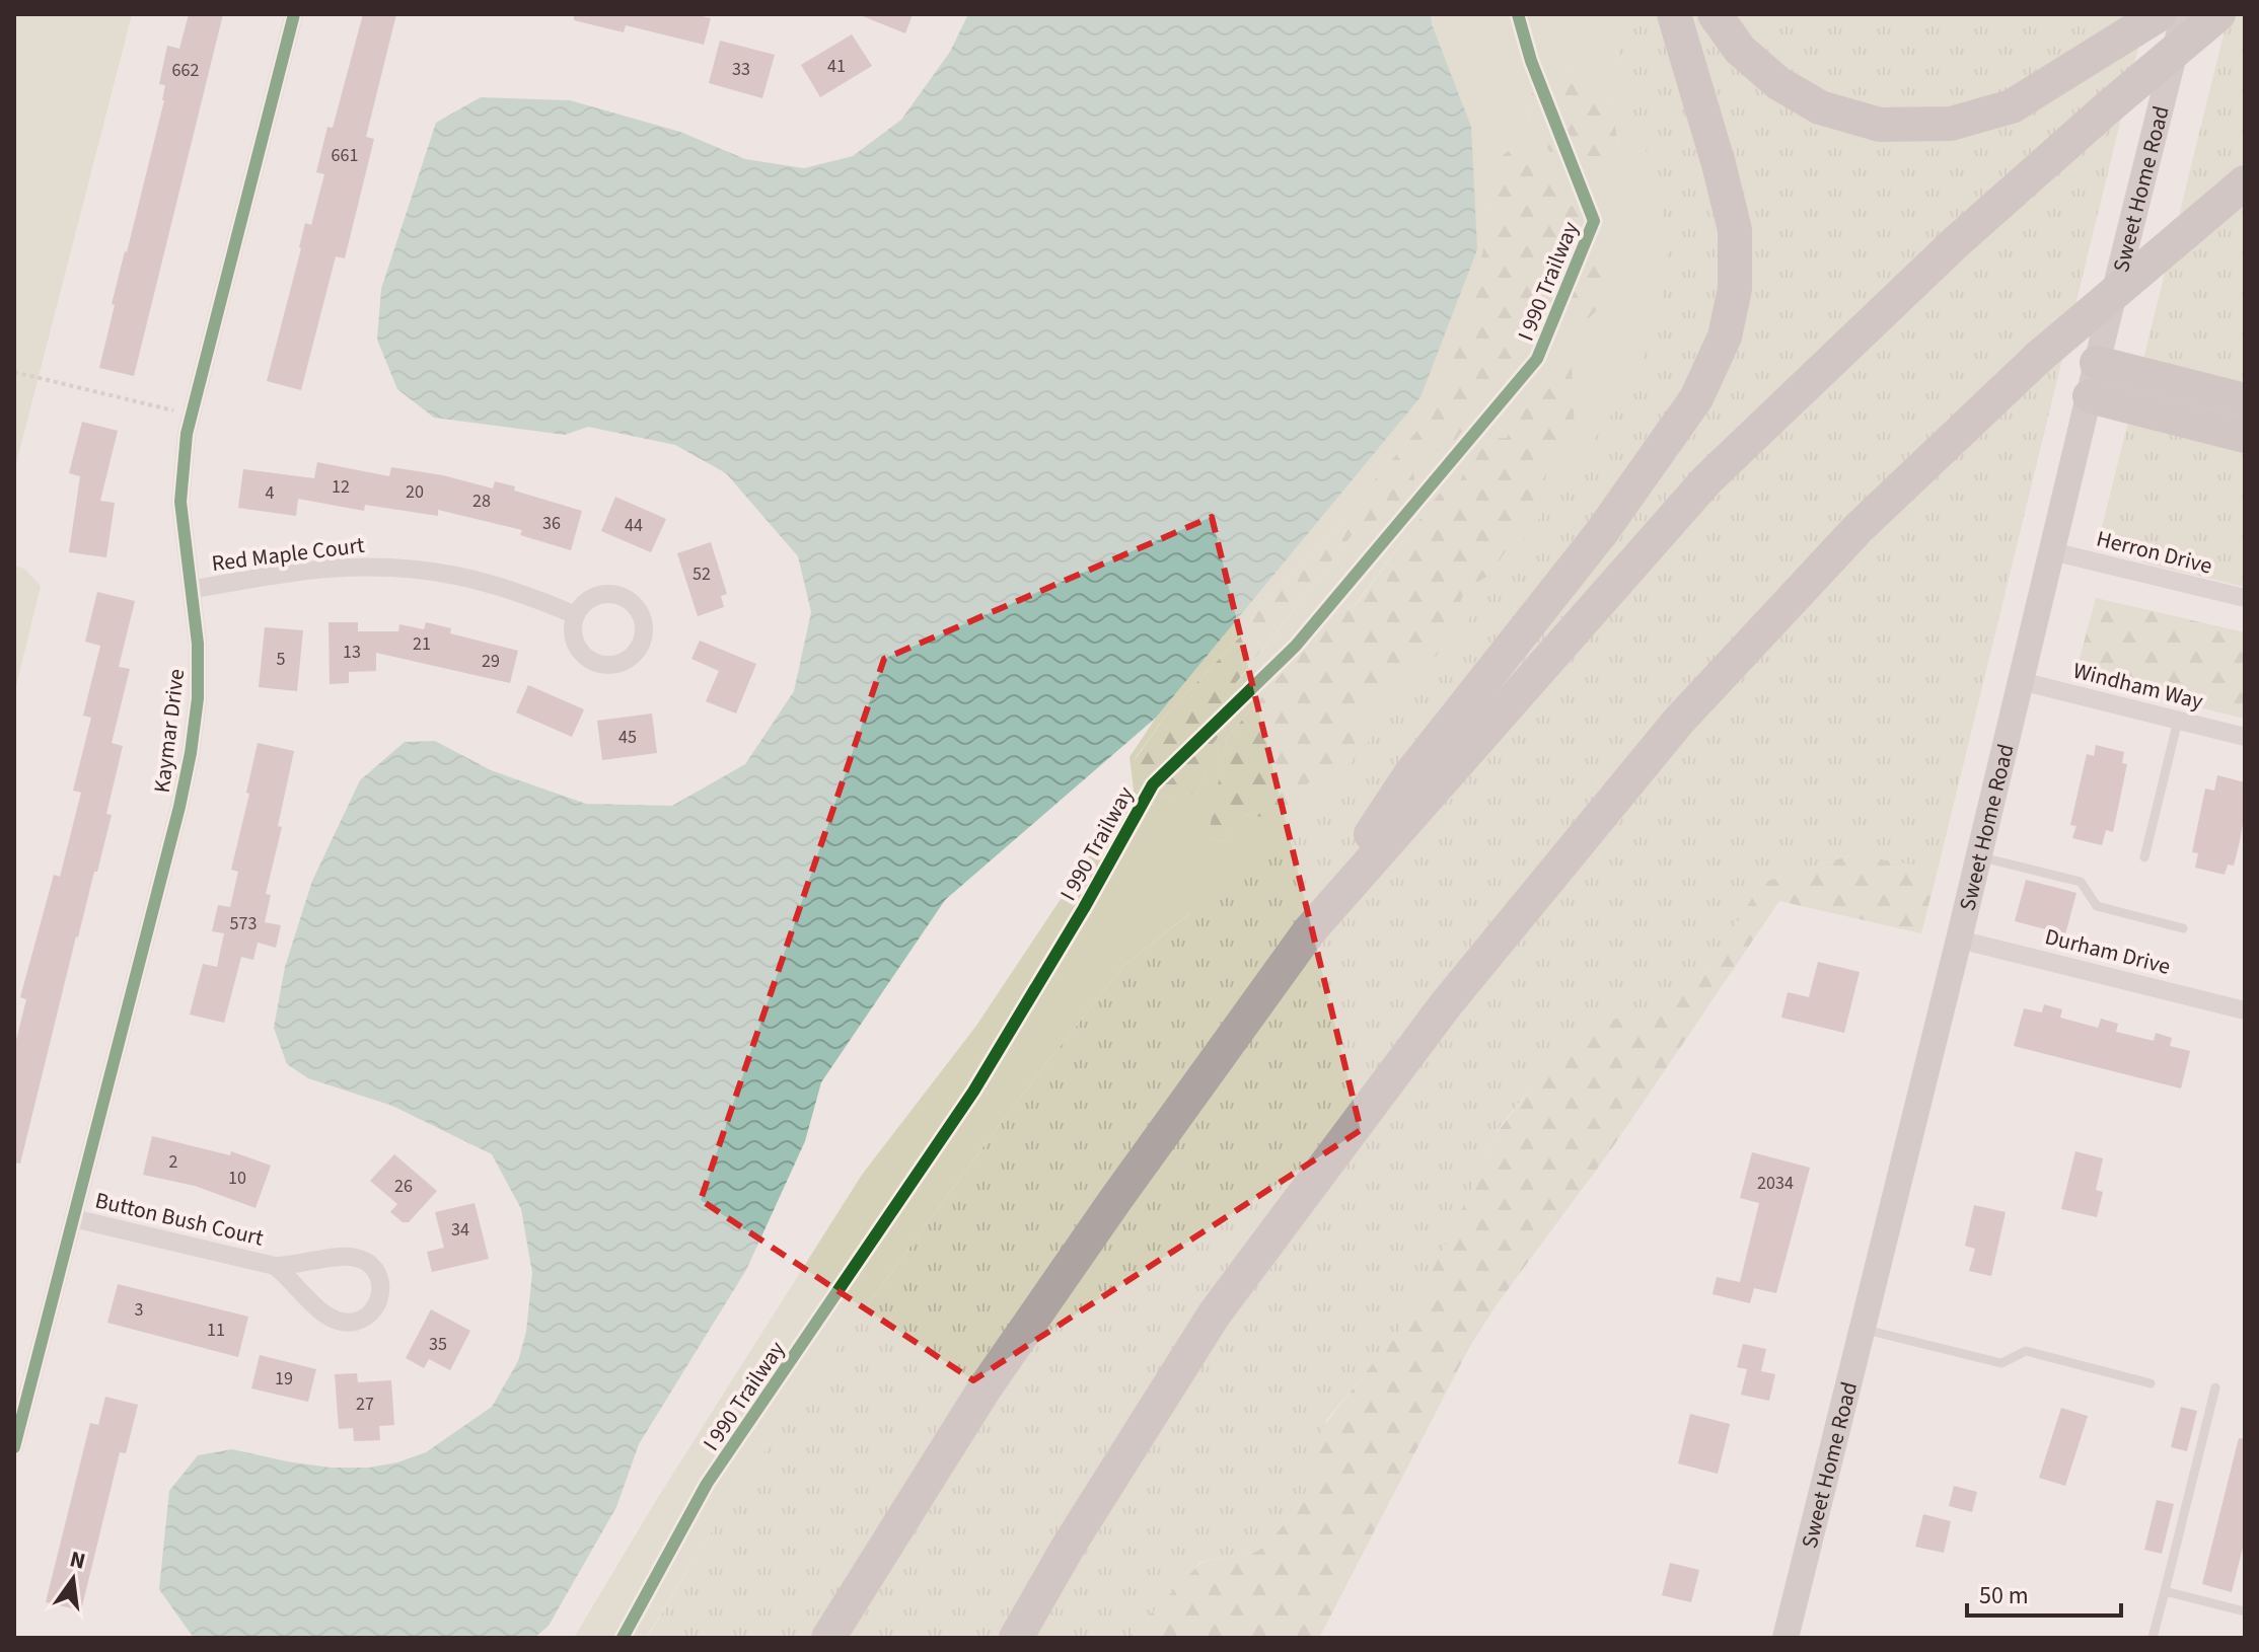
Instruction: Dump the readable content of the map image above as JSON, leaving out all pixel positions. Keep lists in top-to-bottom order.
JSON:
{
  "streets": {
    "main road": ["Sweet Home Road"],
    "street": [
      "Herron Drive",
      "Red Maple Court",
      "Windham Way",
      "Kaymar Drive",
      "Durham Drive",
      "Button Bush Court"
    ],
    "cycle path": ["I 990 Trailway"]
  },
  "crossings": [
    ["Sweet Home Road", "Herron Drive"],
    ["Sweet Home Road", "Windham Way"],
    ["Sweet Home Road", "Durham Drive"],
    ["Red Maple Court", "Kaymar Drive"],
    ["Kaymar Drive", "Button Bush Court"]
  ],
  "house_numbers": [
    "41",
    "33",
    "662",
    "661",
    "12",
    "20",
    "4",
    "28",
    "36",
    "44",
    "52",
    "21",
    "13",
    "5",
    "29",
    "45",
    "573",
    "2",
    "10",
    "2034",
    "26",
    "34",
    "3",
    "11",
    "35",
    "19",
    "27"
  ],
  "scale_bar": "50 m",
  "north": "top"
}
